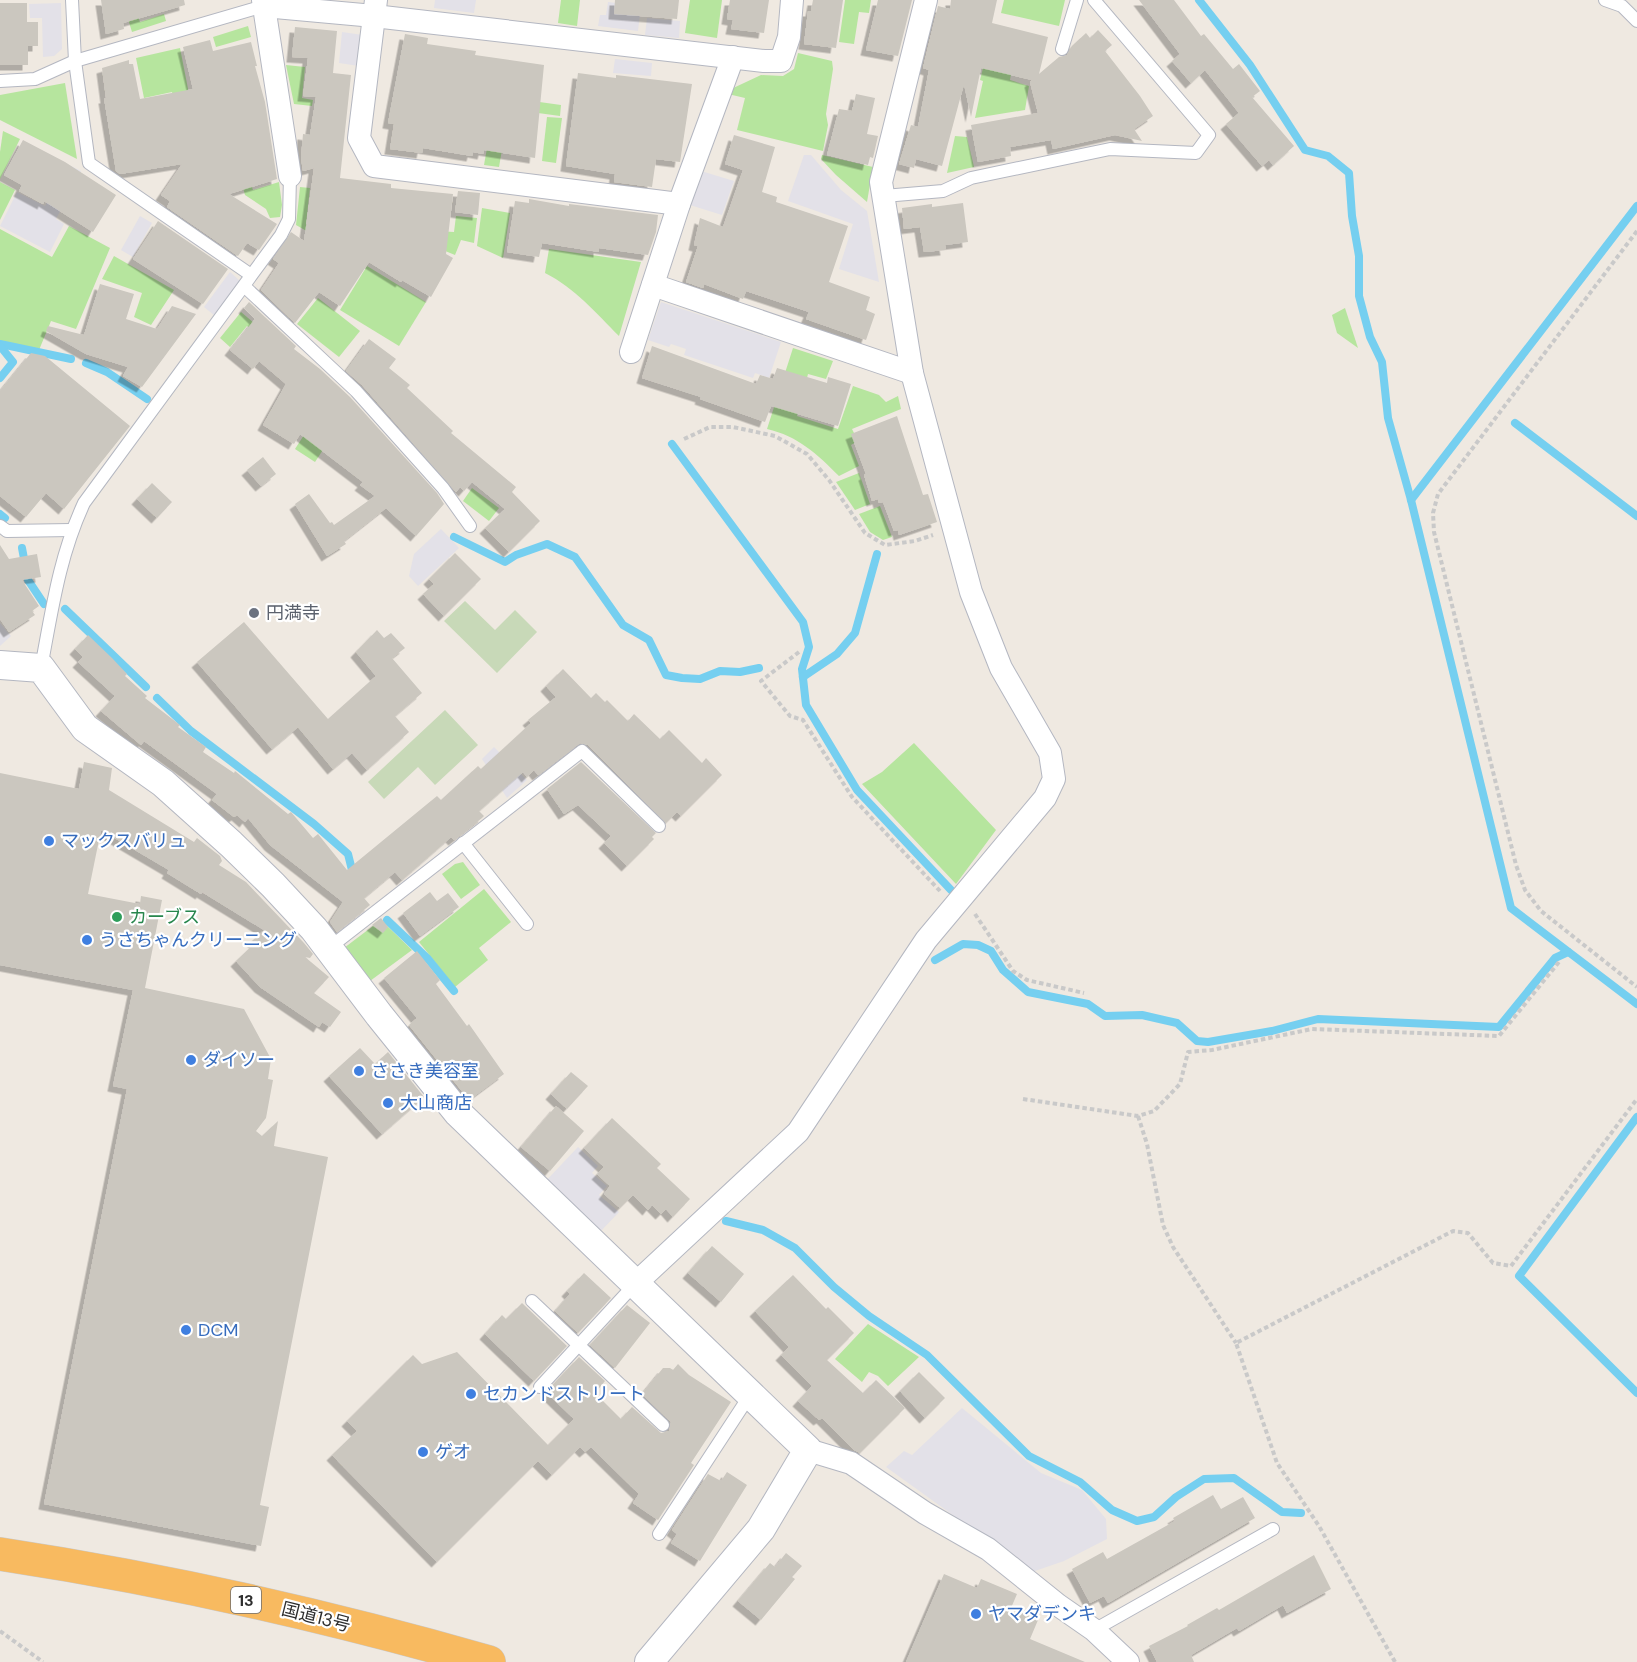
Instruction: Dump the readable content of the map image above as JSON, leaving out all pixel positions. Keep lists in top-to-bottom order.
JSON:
{
  "streets": {
    "highway": ["13", "国道13号"]
  },
  "places": [
    "円満寺",
    "マックスバリュ",
    "カーブス",
    "うさちゃんクリーニング",
    "ダイソー",
    "ささき美容室",
    "大山商店",
    "DCM",
    "セカンドストリート",
    "ゲオ",
    "ヤマダデンキ"
  ]
}
